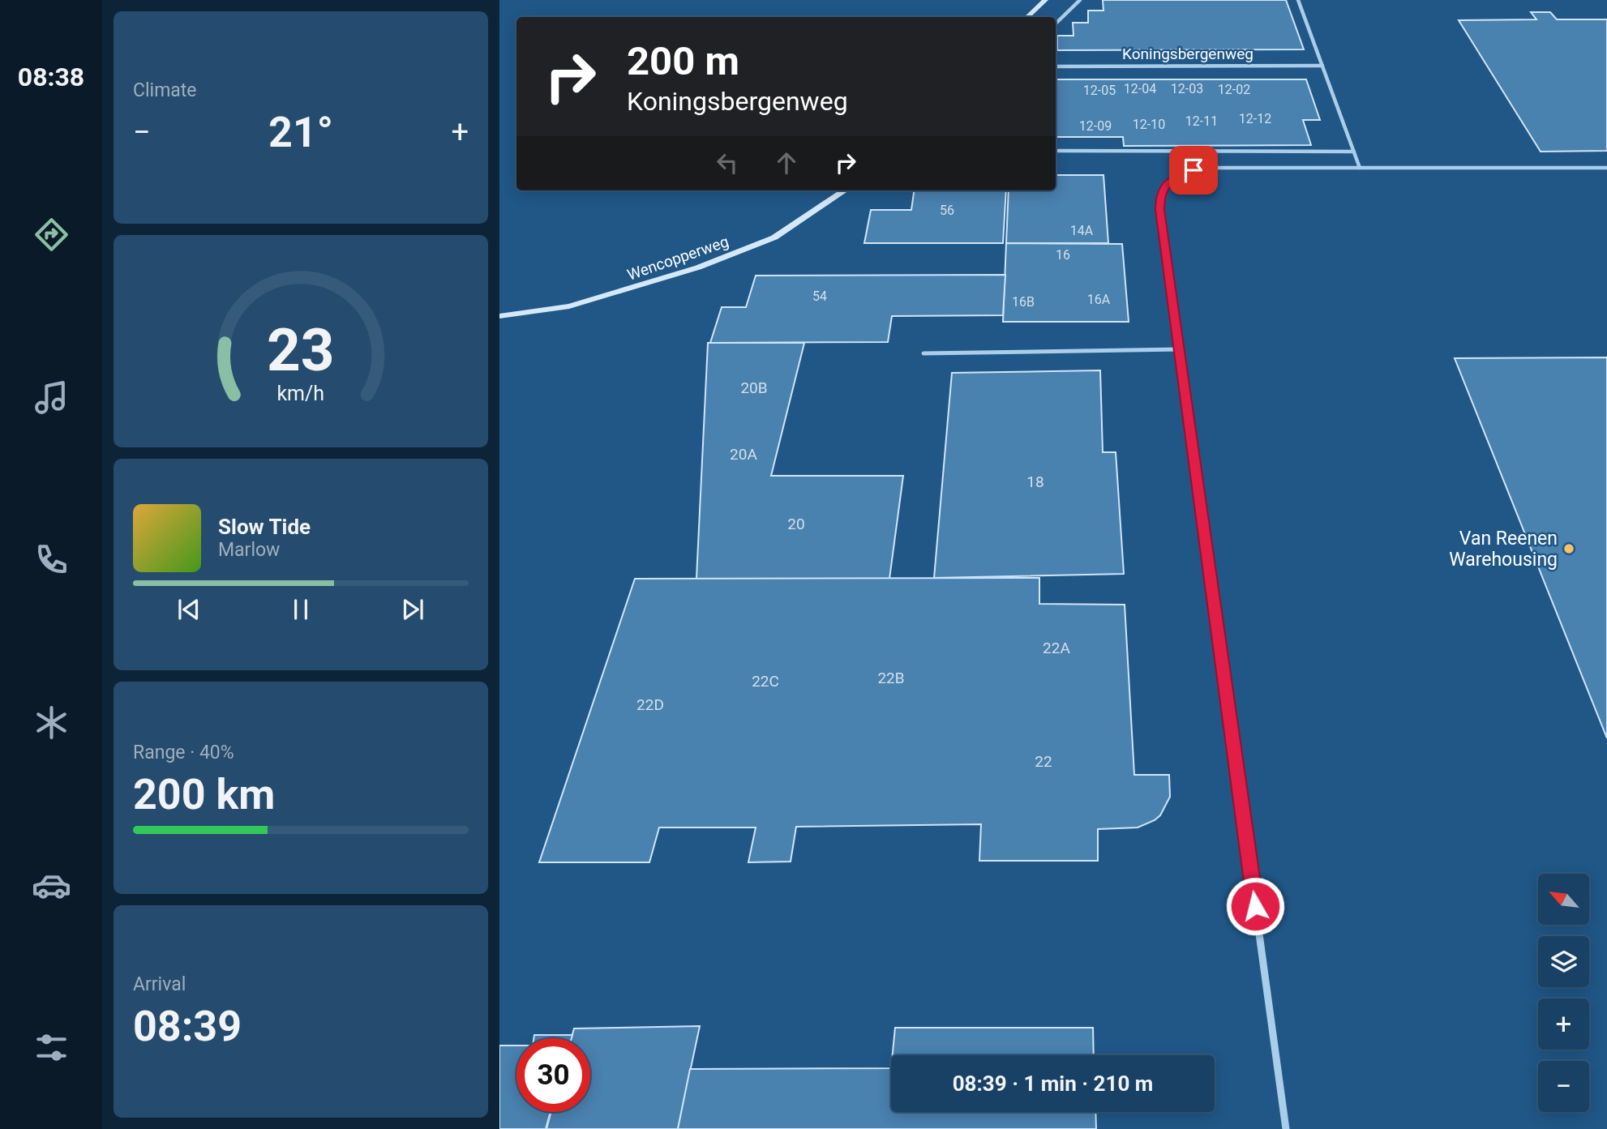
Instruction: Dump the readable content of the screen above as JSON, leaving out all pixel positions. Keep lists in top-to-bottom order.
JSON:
{
  "streets": {
    "street": ["Koningsbergenweg", "Wencopperweg"]
  },
  "places": ["Van Reenen Warehousing"],
  "house_numbers": [
    "12-04",
    "12-03",
    "12-02",
    "12-05",
    "12-12",
    "12-11",
    "12-10",
    "12-09",
    "56",
    "14A",
    "16",
    "54",
    "16A",
    "16B",
    "20B",
    "20A",
    "18",
    "20",
    "22A",
    "22B",
    "22C",
    "22D",
    "22"
  ],
  "north": "top left",
  "page": {
    "tabs": "08:38",
    "tile": [
      "Climate",
      ["Range · 40%", "200 km"],
      ["Arrival", "08:39"]
    ],
    "turn": ["200 m", "Koningsbergenweg"],
    "heat": ["−", "21°", "+"],
    "song": ["Slow Tide", "Marlow"],
    "map_buttons": ["+", "−"],
    "limit": "30",
    "trip": "08:39 · 1 min · 210 m",
    "gauge": ["23", "km/h"]
  }
}
